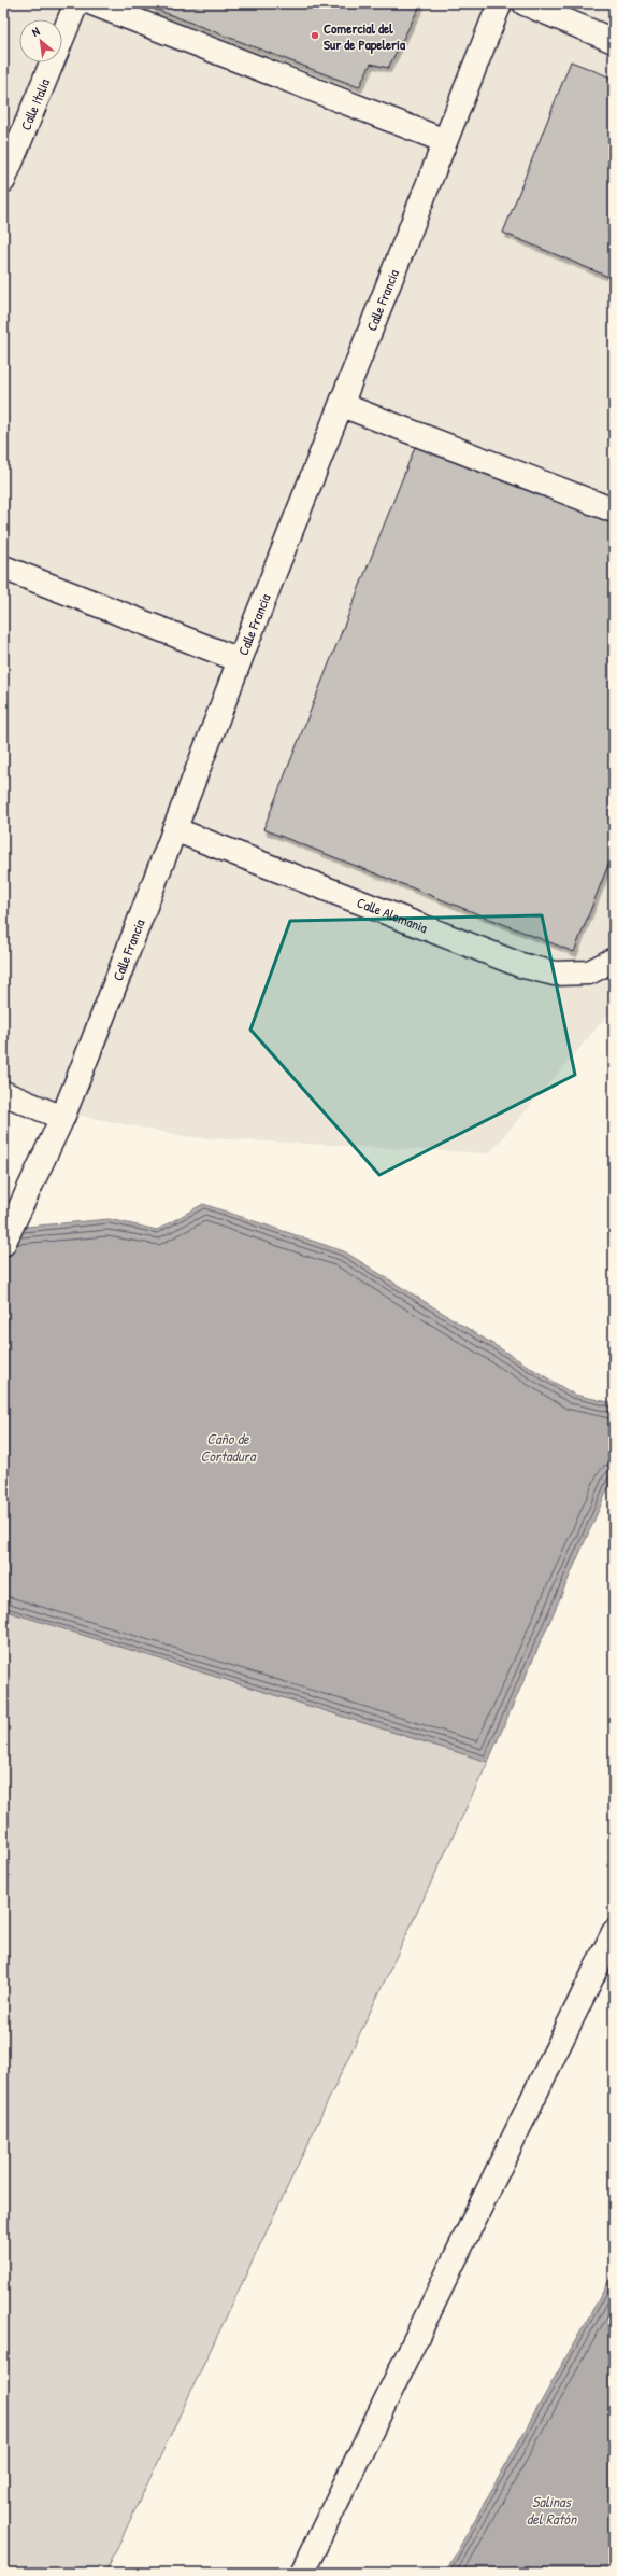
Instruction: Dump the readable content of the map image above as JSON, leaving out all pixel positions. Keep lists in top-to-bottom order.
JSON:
{
  "streets": {
    "street": ["Calle Italia", "Calle Francia", "Calle Alemania"]
  },
  "crossings": [
    ["Calle Francia", "Calle Alemania"]
  ],
  "water": ["Caño de Cortadura", "Salinas del Ratón"],
  "places": ["Comercial del Sur de Papelería"],
  "north": "top left"
}
